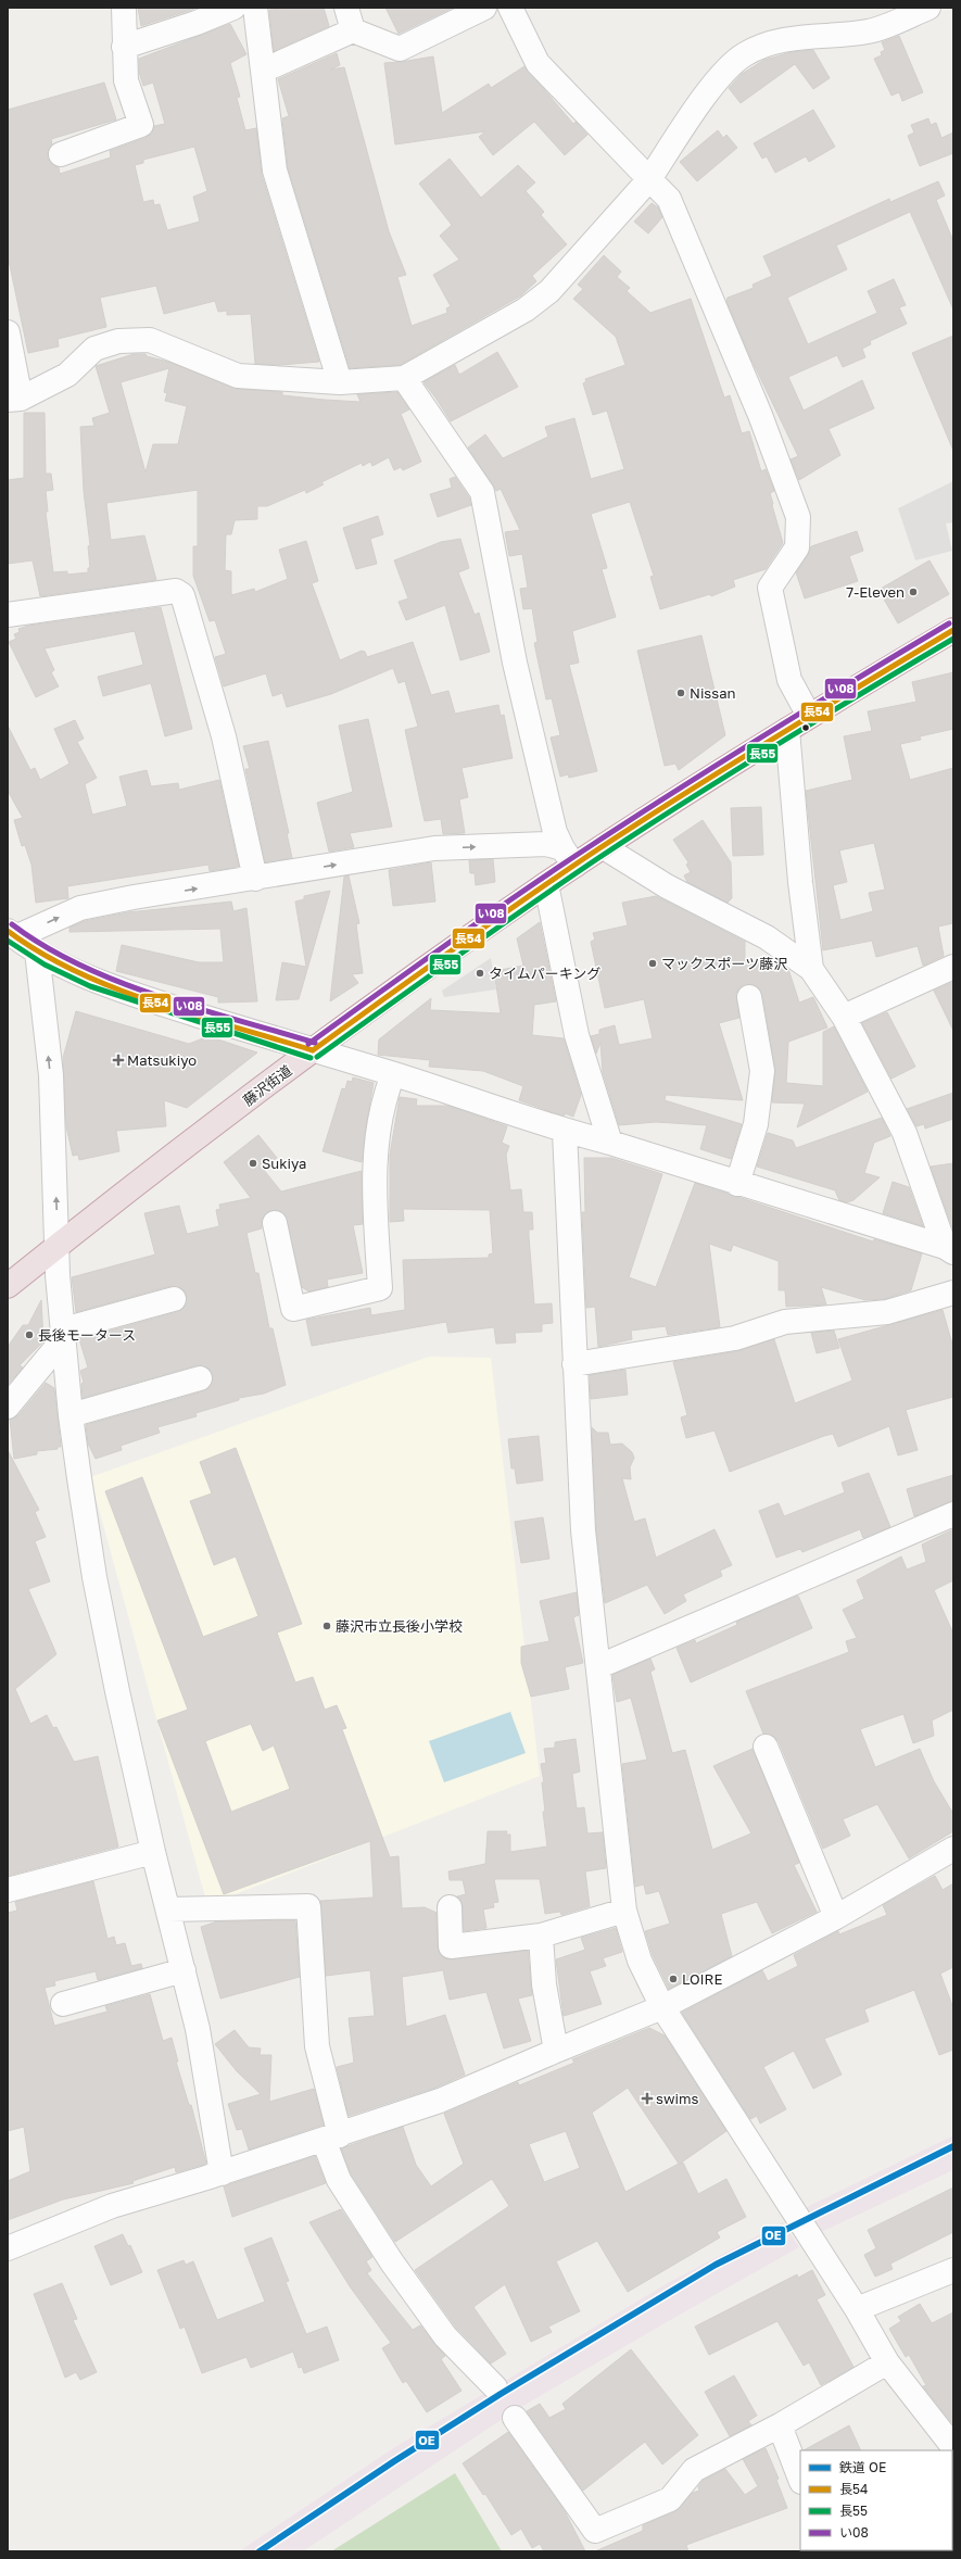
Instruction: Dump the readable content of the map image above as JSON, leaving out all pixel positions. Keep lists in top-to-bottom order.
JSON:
{
  "streets": {
    "highway": ["藤沢街道"]
  },
  "places": {
    "other": [
      "7-Eleven",
      "Nissan",
      "マックスポーツ藤沢",
      "タイムパーキング",
      "Sukiya",
      "長後モータース",
      "藤沢市立長後小学校",
      "LOIRE"
    ],
    "health": ["Matsukiyo", "swims"]
  },
  "lines": [
    "transit line い08",
    "transit line 長54",
    "transit line 長55",
    "rail line OE"
  ],
  "legend": [
    "鉄道 OE",
    "長54",
    "長55",
    "い08"
  ]
}
